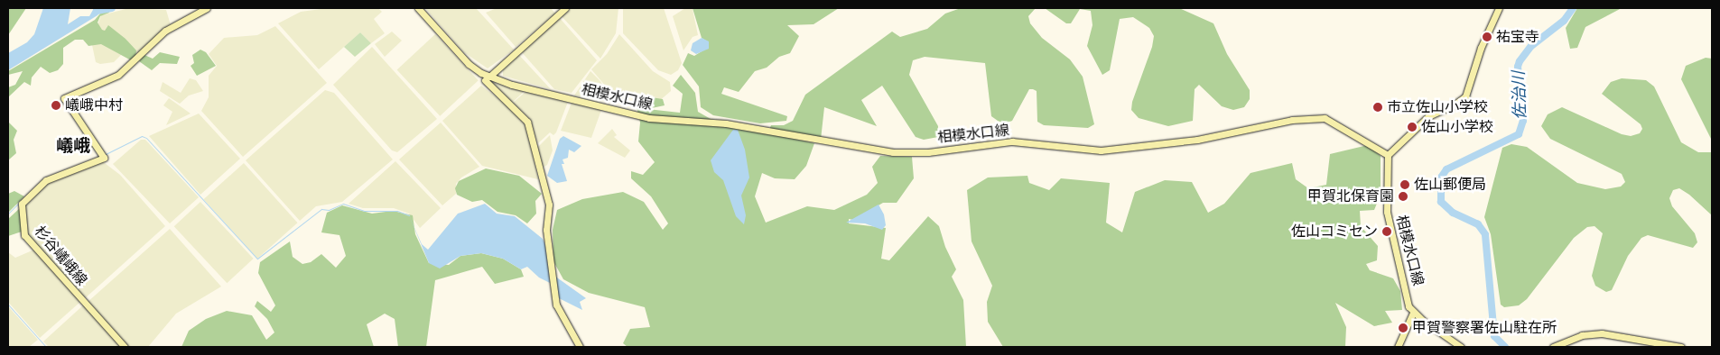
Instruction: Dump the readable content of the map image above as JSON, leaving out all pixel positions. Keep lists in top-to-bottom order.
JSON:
{
  "streets": {
    "main road": ["相模水口線", "杉谷嶬峨線"]
  },
  "districts": ["嶬峨"],
  "water": ["佐治川"],
  "places": [
    "祐宝寺",
    "嶬峨中村",
    "市立佐山小学校",
    "佐山小学校",
    "佐山郵便局",
    "甲賀北保育園",
    "佐山コミセン",
    "甲賀警察署佐山駐在所"
  ]
}
